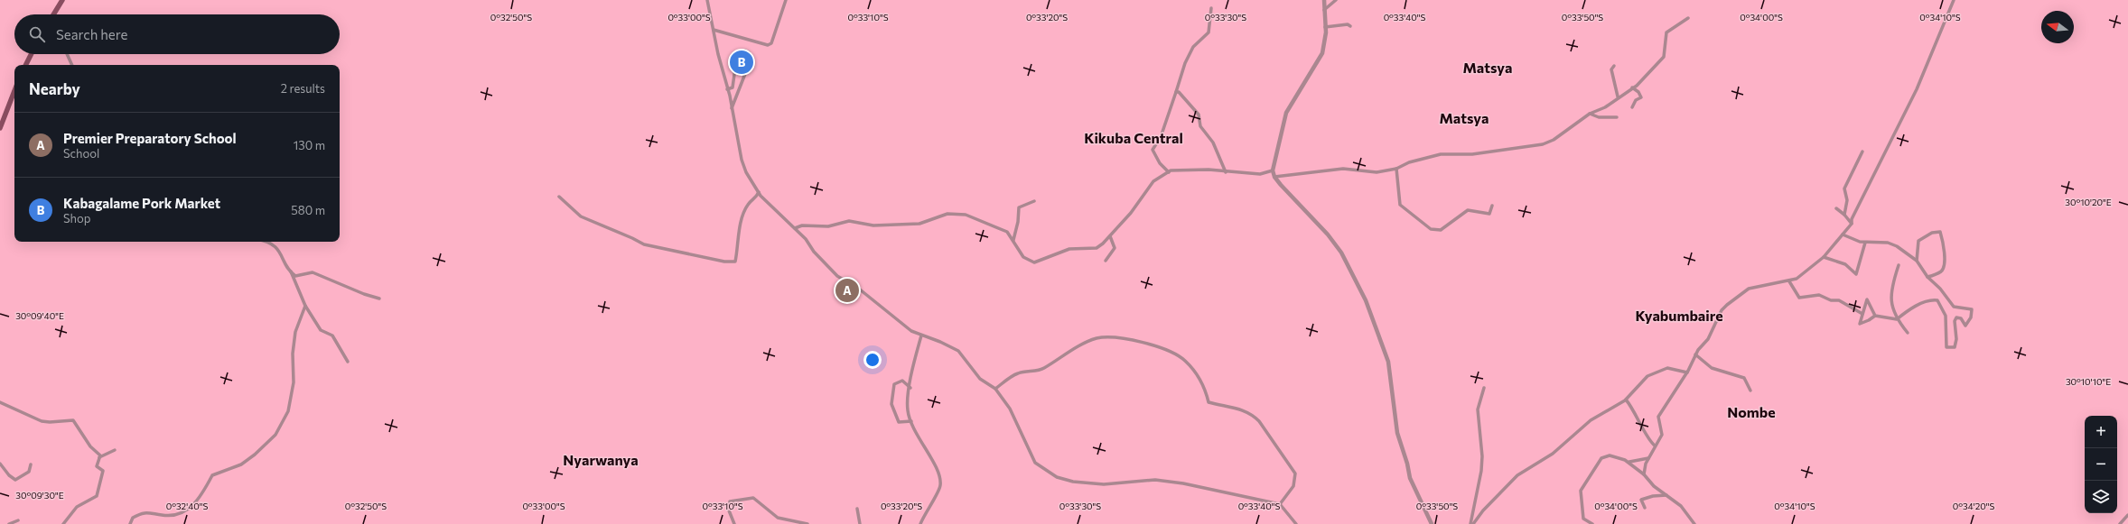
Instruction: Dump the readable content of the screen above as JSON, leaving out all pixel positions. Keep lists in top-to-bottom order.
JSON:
{
  "districts": [
    "Matsya",
    "Matsya",
    "Kikuba Central",
    "Kyabumbaire",
    "Nombe",
    "Nyarwanya"
  ],
  "north": "left",
  "page": {
    "search": "Search here",
    "pins": ["B", "A"],
    "heading": ["Nearby", "2 results"],
    "list": [
      {
        "mark": "A",
        "name": "Premier Preparatory School",
        "note": "School",
        "value": "130 m"
      },
      {
        "mark": "B",
        "name": "Kabagalame Pork Market",
        "note": "Shop",
        "value": "580 m"
      }
    ],
    "map_buttons": ["+", "−"]
  },
  "coordinates": [
    "0°32'50\"S",
    "0°33'00\"S",
    "0°33'10\"S",
    "0°33'20\"S",
    "0°33'30\"S",
    "0°33'40\"S",
    "0°33'50\"S",
    "0°34'00\"S",
    "0°34'10\"S",
    "30°10'20\"E",
    "30°09'40\"E",
    "30°10'10\"E",
    "30°09'30\"E",
    "0°32'40\"S",
    "0°34'20\"S"
  ]
}
